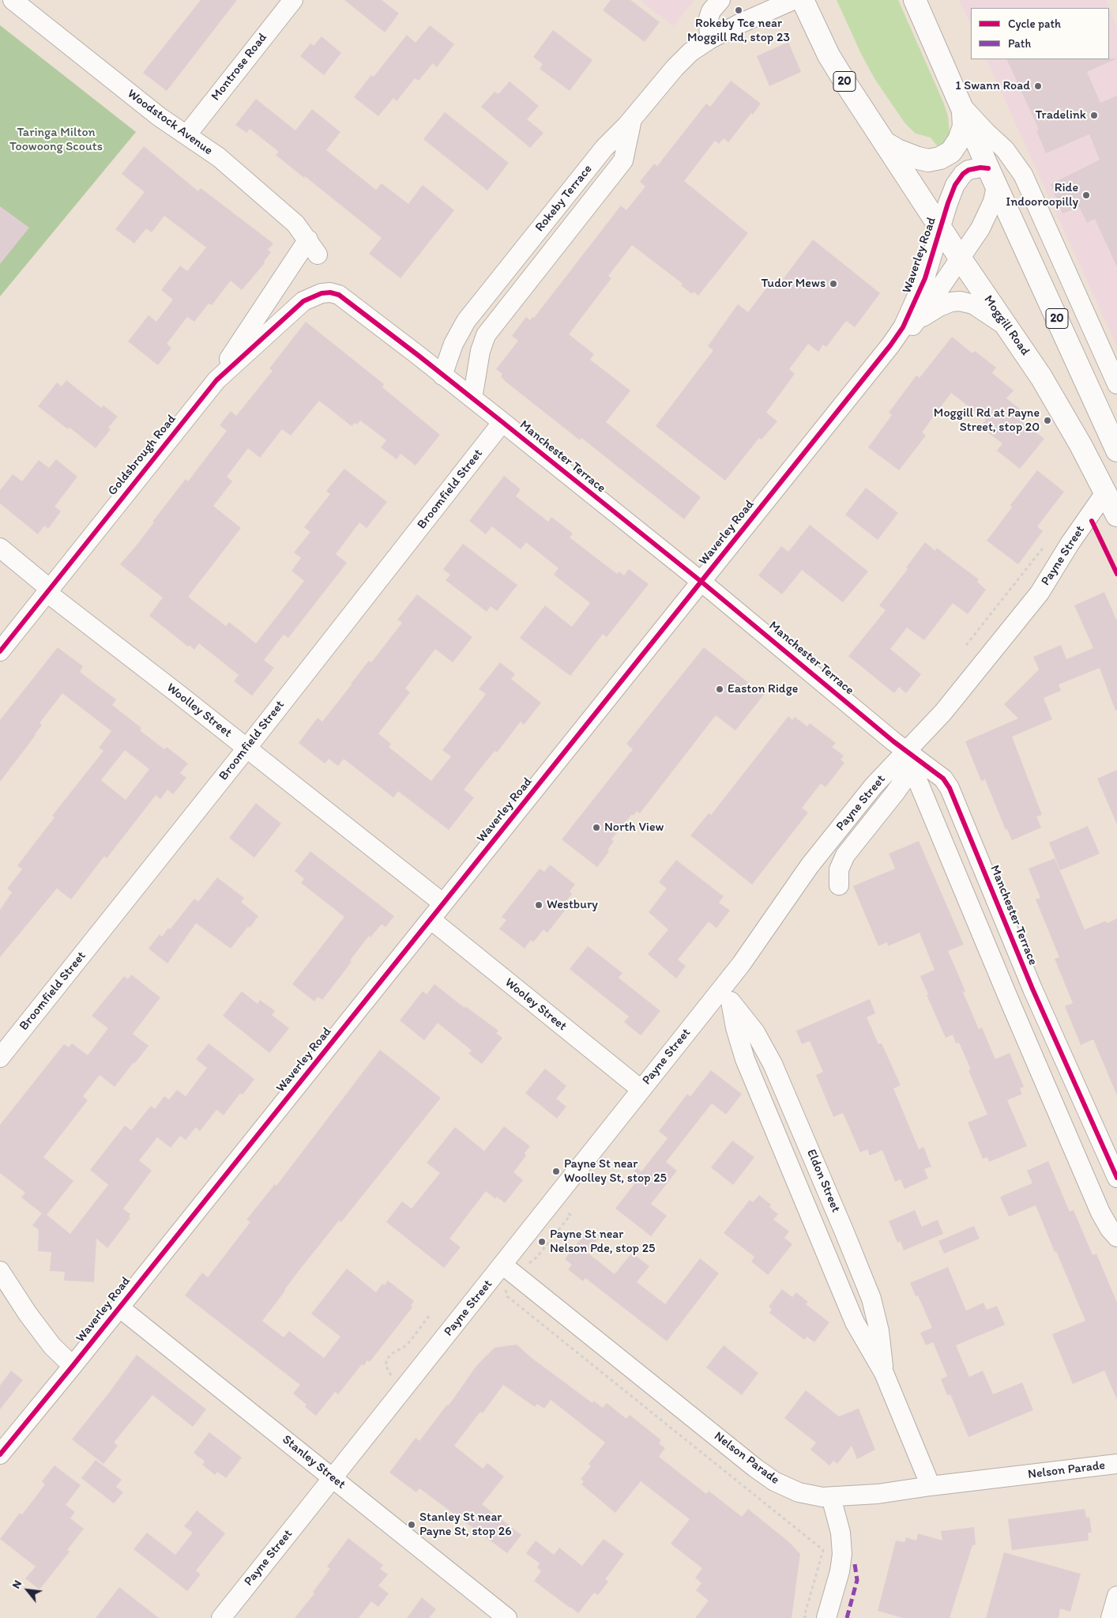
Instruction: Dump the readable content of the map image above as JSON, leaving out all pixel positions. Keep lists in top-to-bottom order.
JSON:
{
  "streets": {
    "highway": ["20", "Moggill Road"],
    "street": [
      "Montrose Road",
      "Woodstock Avenue",
      "Rokeby Terrace",
      "Waverley Road",
      "Goldsbrough Road",
      "Manchester Terrace",
      "Broomfield Street",
      "Payne Street",
      "Woolley Street",
      "Wooley Street",
      "Eldon Street",
      "Nelson Parade",
      "Stanley Street"
    ]
  },
  "crossings": [
    ["Montrose Road", "Woodstock Avenue"],
    ["20", "Waverley Road"],
    ["20", "Moggill Road"],
    ["Woodstock Avenue", "Goldsbrough Road"],
    ["Rokeby Terrace", "Manchester Terrace"],
    ["Waverley Road", "Moggill Road"],
    ["Waverley Road", "Manchester Terrace"],
    ["Waverley Road", "Woolley Street"],
    ["Waverley Road", "Wooley Street"],
    ["Waverley Road", "Stanley Street"],
    ["Moggill Road", "Payne Street"],
    ["Goldsbrough Road", "Manchester Terrace"],
    ["Goldsbrough Road", "Woolley Street"],
    ["Manchester Terrace", "Broomfield Street"],
    ["Manchester Terrace", "Payne Street"],
    ["Broomfield Street", "Woolley Street"],
    ["Payne Street", "Wooley Street"],
    ["Payne Street", "Eldon Street"],
    ["Payne Street", "Nelson Parade"],
    ["Payne Street", "Stanley Street"],
    ["Eldon Street", "Nelson Parade"]
  ],
  "parks": ["Taringa Milton Toowoong Scouts"],
  "places": [
    "Rokeby Tce near Moggill Rd, stop 23",
    "1 Swann Road",
    "Tradelink",
    "Ride Indooroopilly",
    "Tudor Mews",
    "Moggill Rd at Payne Street, stop 20",
    "Easton Ridge",
    "North View",
    "Westbury",
    "Payne St near Woolley St, stop 25",
    "Payne St near Nelson Pde, stop 25",
    "Stanley St near Payne St, stop 26"
  ],
  "legend": ["Cycle path", "Path"],
  "north": "top left"
}
